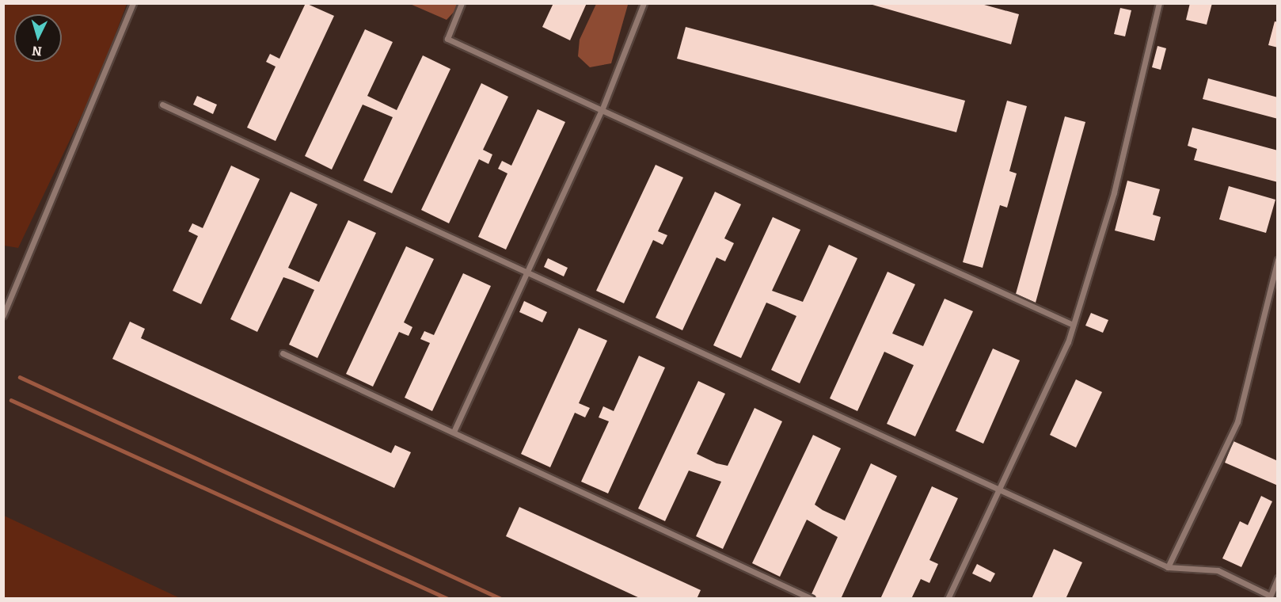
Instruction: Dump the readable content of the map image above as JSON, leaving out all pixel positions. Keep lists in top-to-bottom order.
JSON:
{
  "north": "bottom"
}
